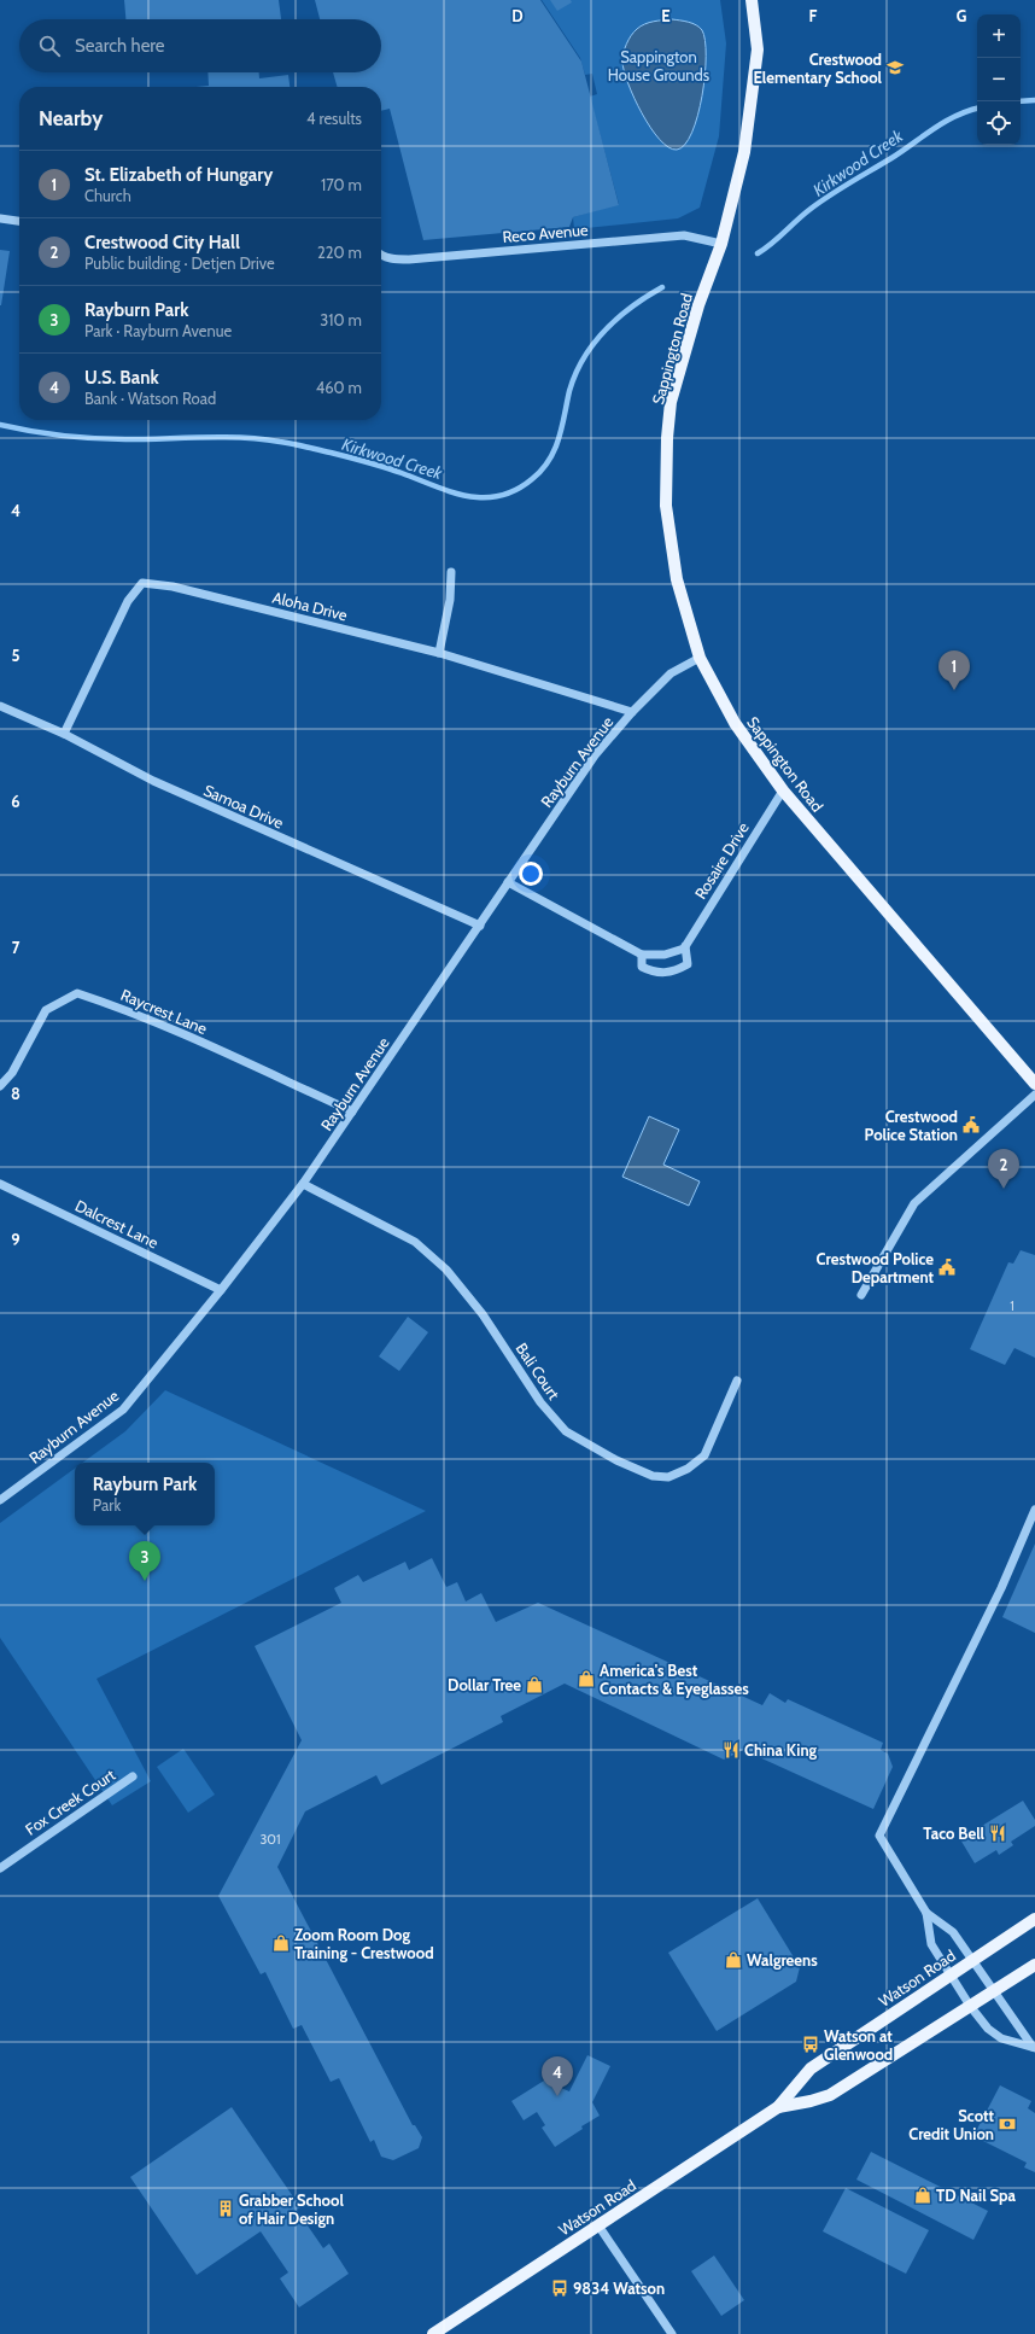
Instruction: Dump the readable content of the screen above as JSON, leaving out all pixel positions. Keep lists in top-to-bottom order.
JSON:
{
  "streets": {
    "main road": ["Sappington Road", "Watson Road"],
    "street": [
      "Reco Avenue",
      "Aloha Drive",
      "Rayburn Avenue",
      "Samoa Drive",
      "Rosaire Drive",
      "Raycrest Lane",
      "Dalcrest Lane",
      "Bali Court",
      "Fox Creek Court"
    ]
  },
  "crossings": [
    ["Reco Avenue", "Sappington Road"],
    ["Sappington Road", "Rayburn Avenue"],
    ["Sappington Road", "Rosaire Drive"],
    ["Aloha Drive", "Rayburn Avenue"],
    ["Aloha Drive", "Samoa Drive"],
    ["Rayburn Avenue", "Samoa Drive"],
    ["Rayburn Avenue", "Rosaire Drive"],
    ["Rayburn Avenue", "Raycrest Lane"],
    ["Rayburn Avenue", "Dalcrest Lane"],
    ["Rayburn Avenue", "Bali Court"]
  ],
  "water": ["Kirkwood Creek"],
  "parks": ["Sappington House Grounds"],
  "places": {
    "school or university": ["Crestwood Elementary School"],
    "public building": ["Crestwood Police Station", "Crestwood Police Department"],
    "shop": [
      "America's Best Contacts & Eyeglasses",
      "Dollar Tree",
      "Zoom Room Dog Training - Crestwood",
      "Walgreens",
      "TD Nail Spa"
    ],
    "restaurant": ["China King", "Taco Bell"],
    "bus stop": ["Watson at Glenwood", "9834 Watson"],
    "bank": ["Scott Credit Union"],
    "building": ["Grabber School of Hair Design"]
  },
  "house_numbers": ["1", "301"],
  "page": {
    "map_buttons": ["+", "−"],
    "search": "Search here",
    "heading": ["Nearby", "4 results"],
    "list": [
      {
        "mark": "1",
        "name": "St. Elizabeth of Hungary",
        "note": "Church",
        "value": "170 m"
      },
      {
        "mark": "2",
        "name": "Crestwood City Hall",
        "note": "Public building · Detjen Drive",
        "value": "220 m"
      },
      {
        "mark": "3",
        "name": "Rayburn Park",
        "note": "Park · Rayburn Avenue",
        "value": "310 m"
      },
      {
        "mark": "4",
        "name": "U.S. Bank",
        "note": "Bank · Watson Road",
        "value": "460 m"
      }
    ],
    "pins": [
      "1",
      "2",
      "3",
      "4"
    ],
    "popup": ["Rayburn Park", "Park"]
  },
  "grid": {
    "columns": [
      "D",
      "E",
      "F",
      "G"
    ],
    "rows": [
      "4",
      "5",
      "6",
      "7",
      "8",
      "9"
    ]
  }
}
